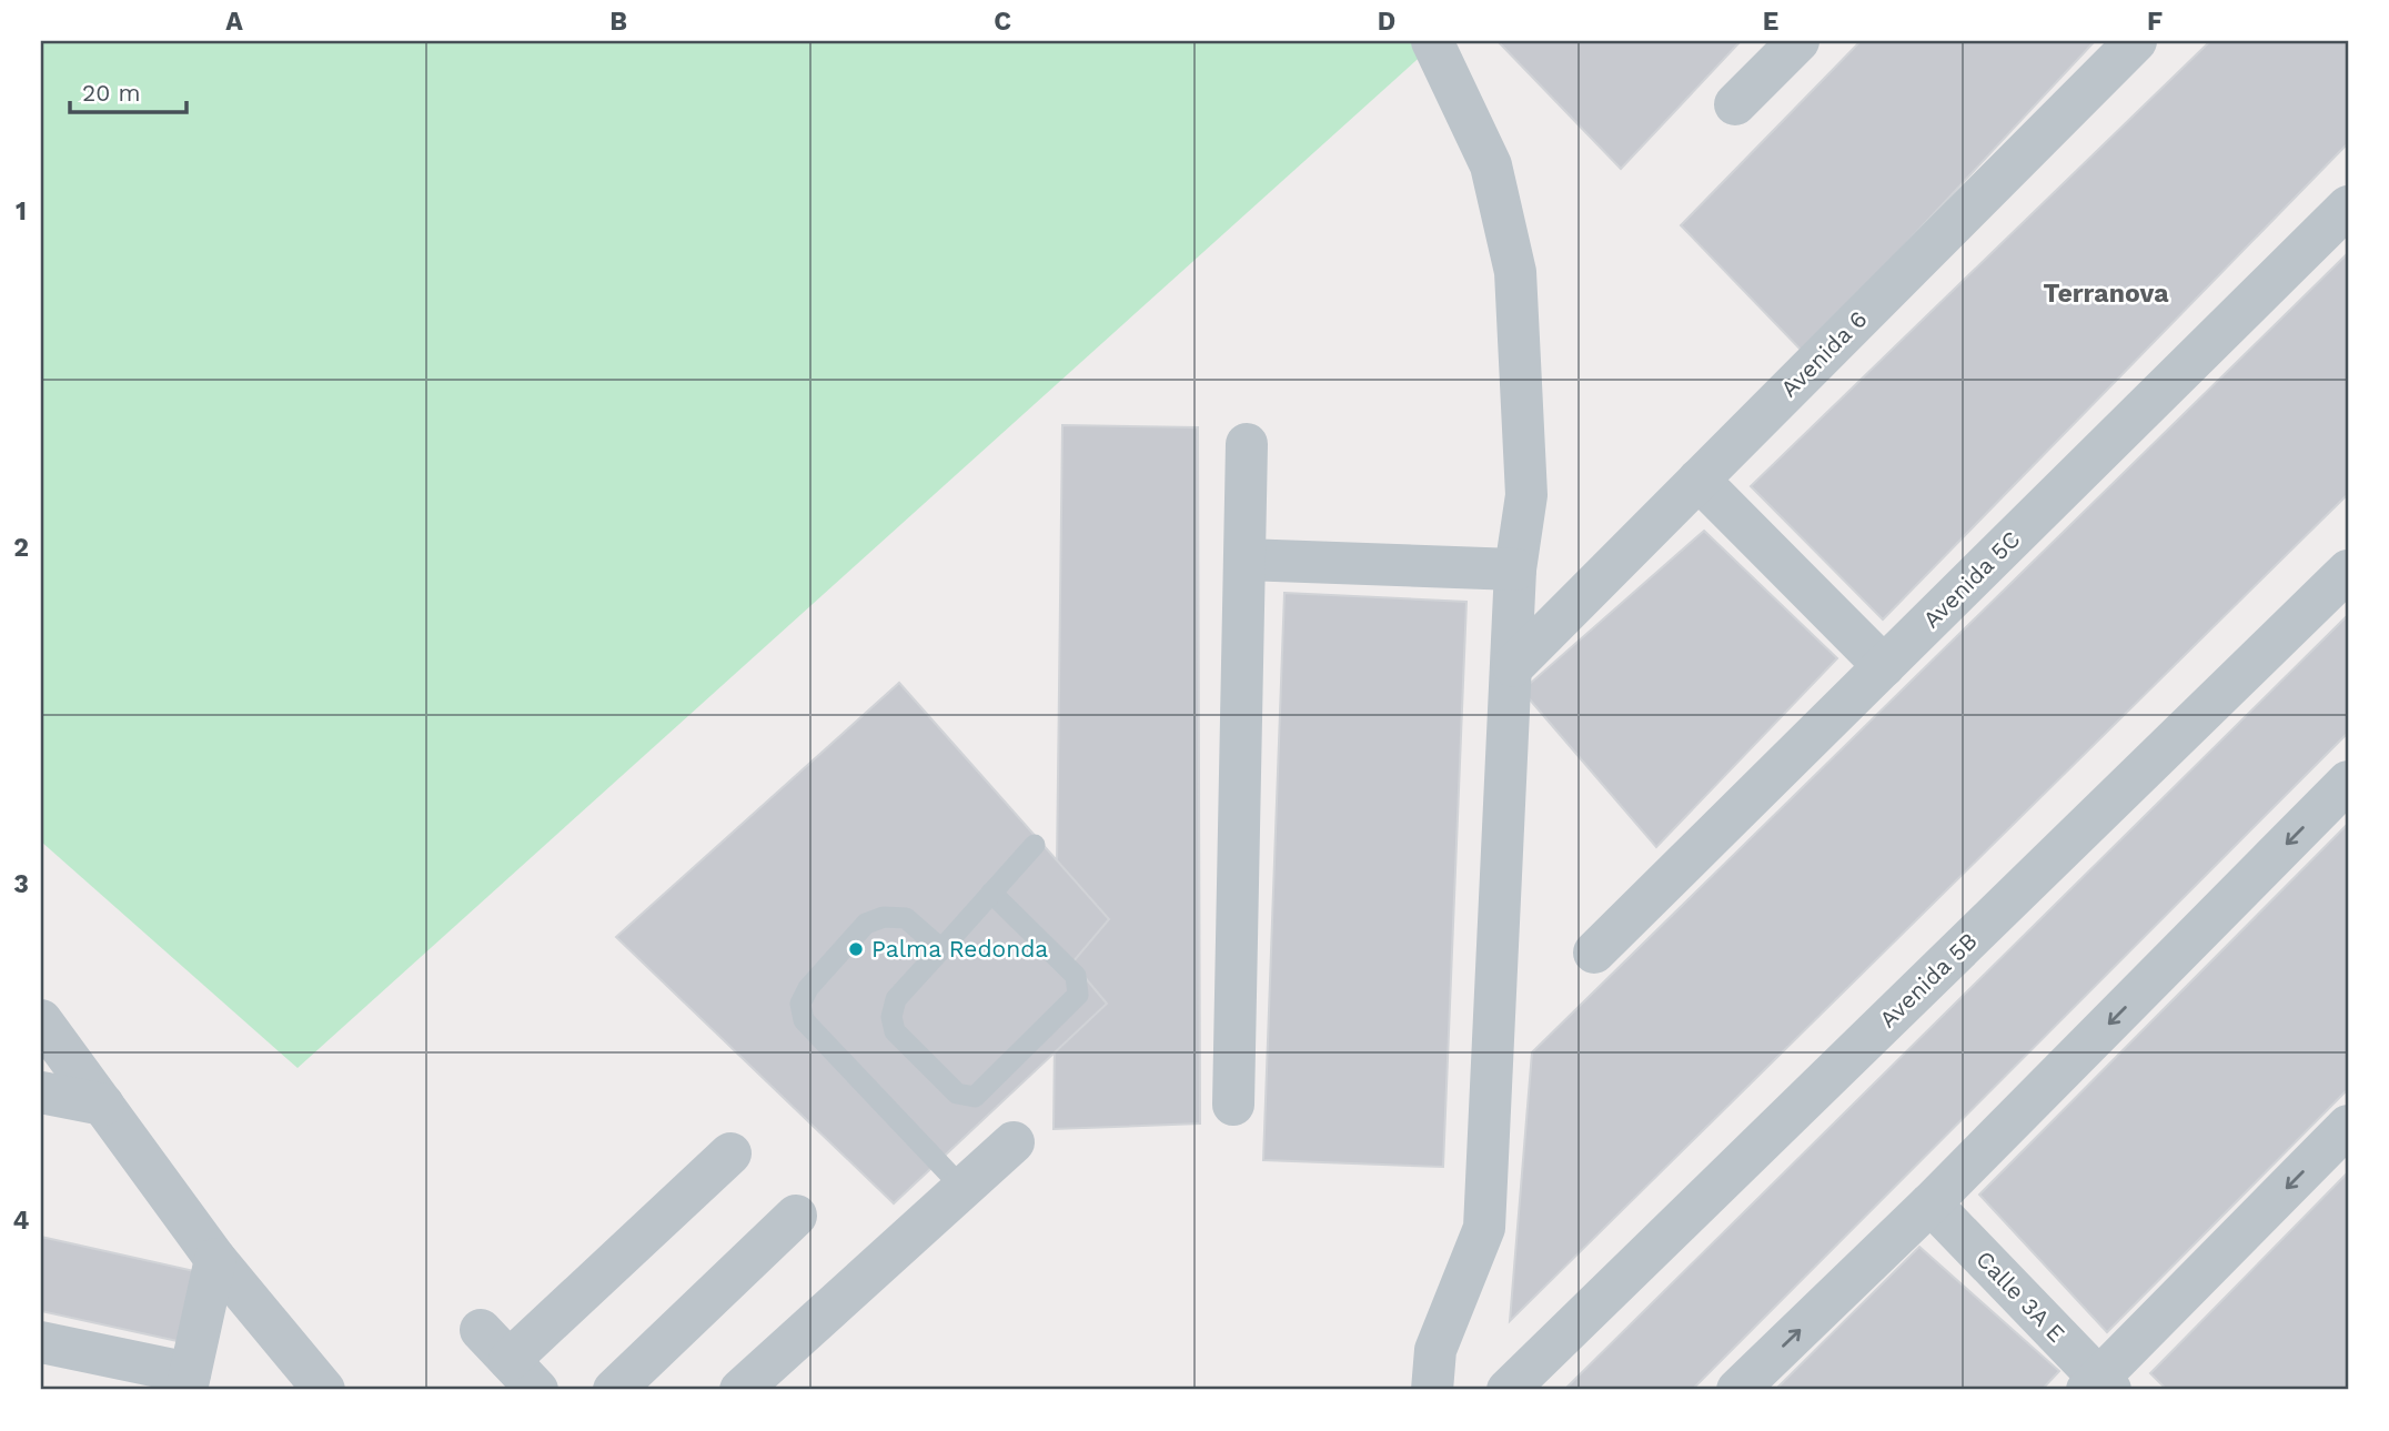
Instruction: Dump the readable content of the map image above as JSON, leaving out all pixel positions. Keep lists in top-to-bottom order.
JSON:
{
  "streets": {
    "street": [
      "Avenida 6",
      "Avenida 5C",
      "Avenida 5B",
      "Calle 3A E"
    ]
  },
  "districts": ["Terranova"],
  "places": ["Palma Redonda"],
  "scale_bar": "20 m",
  "grid": {
    "columns": [
      "A",
      "B",
      "C",
      "D",
      "E",
      "F"
    ],
    "rows": [
      "1",
      "2",
      "3",
      "4"
    ]
  }
}
